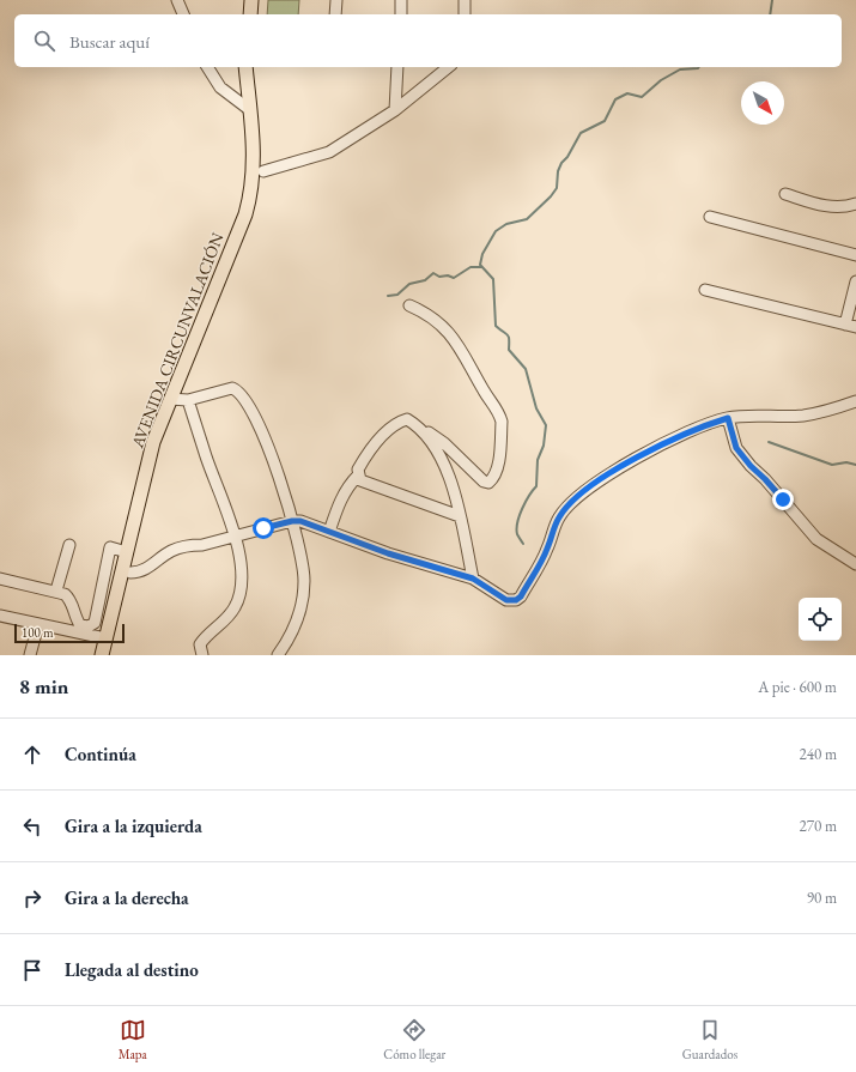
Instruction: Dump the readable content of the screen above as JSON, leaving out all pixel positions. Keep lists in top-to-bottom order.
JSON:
{
  "streets": {
    "main road": ["AVENIDA CIRCUNVALACIÓN"]
  },
  "scale_bar": "100 m",
  "north": "bottom right",
  "page": {
    "search": "Buscar aquí",
    "scale": "100 m",
    "heading": ["8 min", "A pie · 600 m"],
    "list": [
      ["Continúa", "240 m"],
      ["Gira a la izquierda", "270 m"],
      ["Gira a la derecha", "90 m"],
      "Llegada al destino"
    ],
    "nav": ["Mapa", "Cómo llegar", "Guardados"]
  }
}
